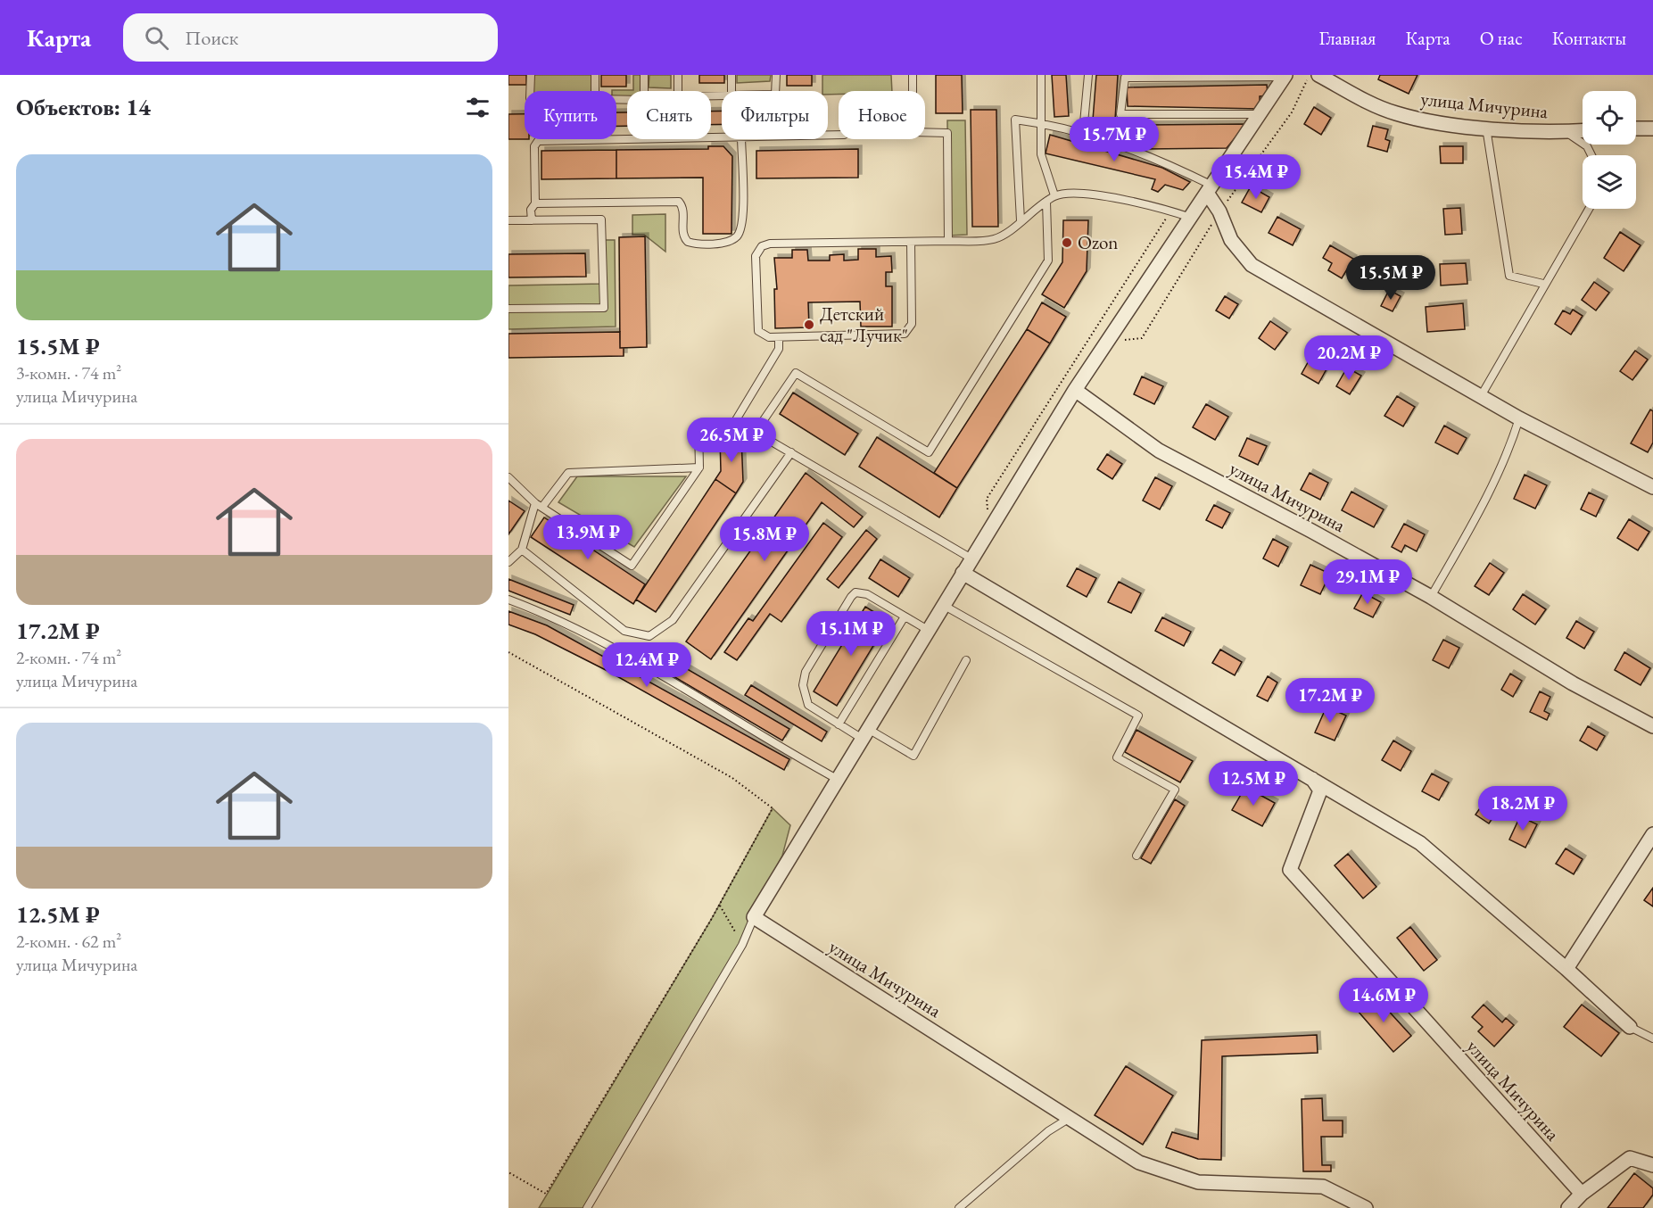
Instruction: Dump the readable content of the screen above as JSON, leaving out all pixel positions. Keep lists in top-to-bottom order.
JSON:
{
  "streets": {
    "street": ["улица Мичурина"]
  },
  "places": ["Ozon", "Детский сад \"Лучик\""],
  "page": {
    "header": "Карта",
    "search": "Поиск",
    "nav": [
      "Главная",
      "Карта",
      "О нас",
      "Контакты"
    ],
    "heading": "Объектов: 14",
    "chip": [
      "Купить",
      "Снять",
      "Фильтры",
      "Новое"
    ],
    "price": [
      "15.7M ₽",
      "15.4M ₽",
      "15.5M ₽",
      "20.2M ₽",
      "26.5M ₽",
      "13.9M ₽",
      "15.8M ₽",
      "29.1M ₽",
      "15.1M ₽",
      "12.4M ₽",
      "17.2M ₽",
      "12.5M ₽",
      "18.2M ₽",
      "14.6M ₽"
    ],
    "list": [
      {
        "name": "15.5M ₽",
        "note": "3-комн. · 74 m² · улица Мичурина"
      },
      {
        "name": "17.2M ₽",
        "note": "2-комн. · 74 m² · улица Мичурина"
      },
      {
        "name": "12.5M ₽",
        "note": "2-комн. · 62 m² · улица Мичурина"
      }
    ]
  }
}
